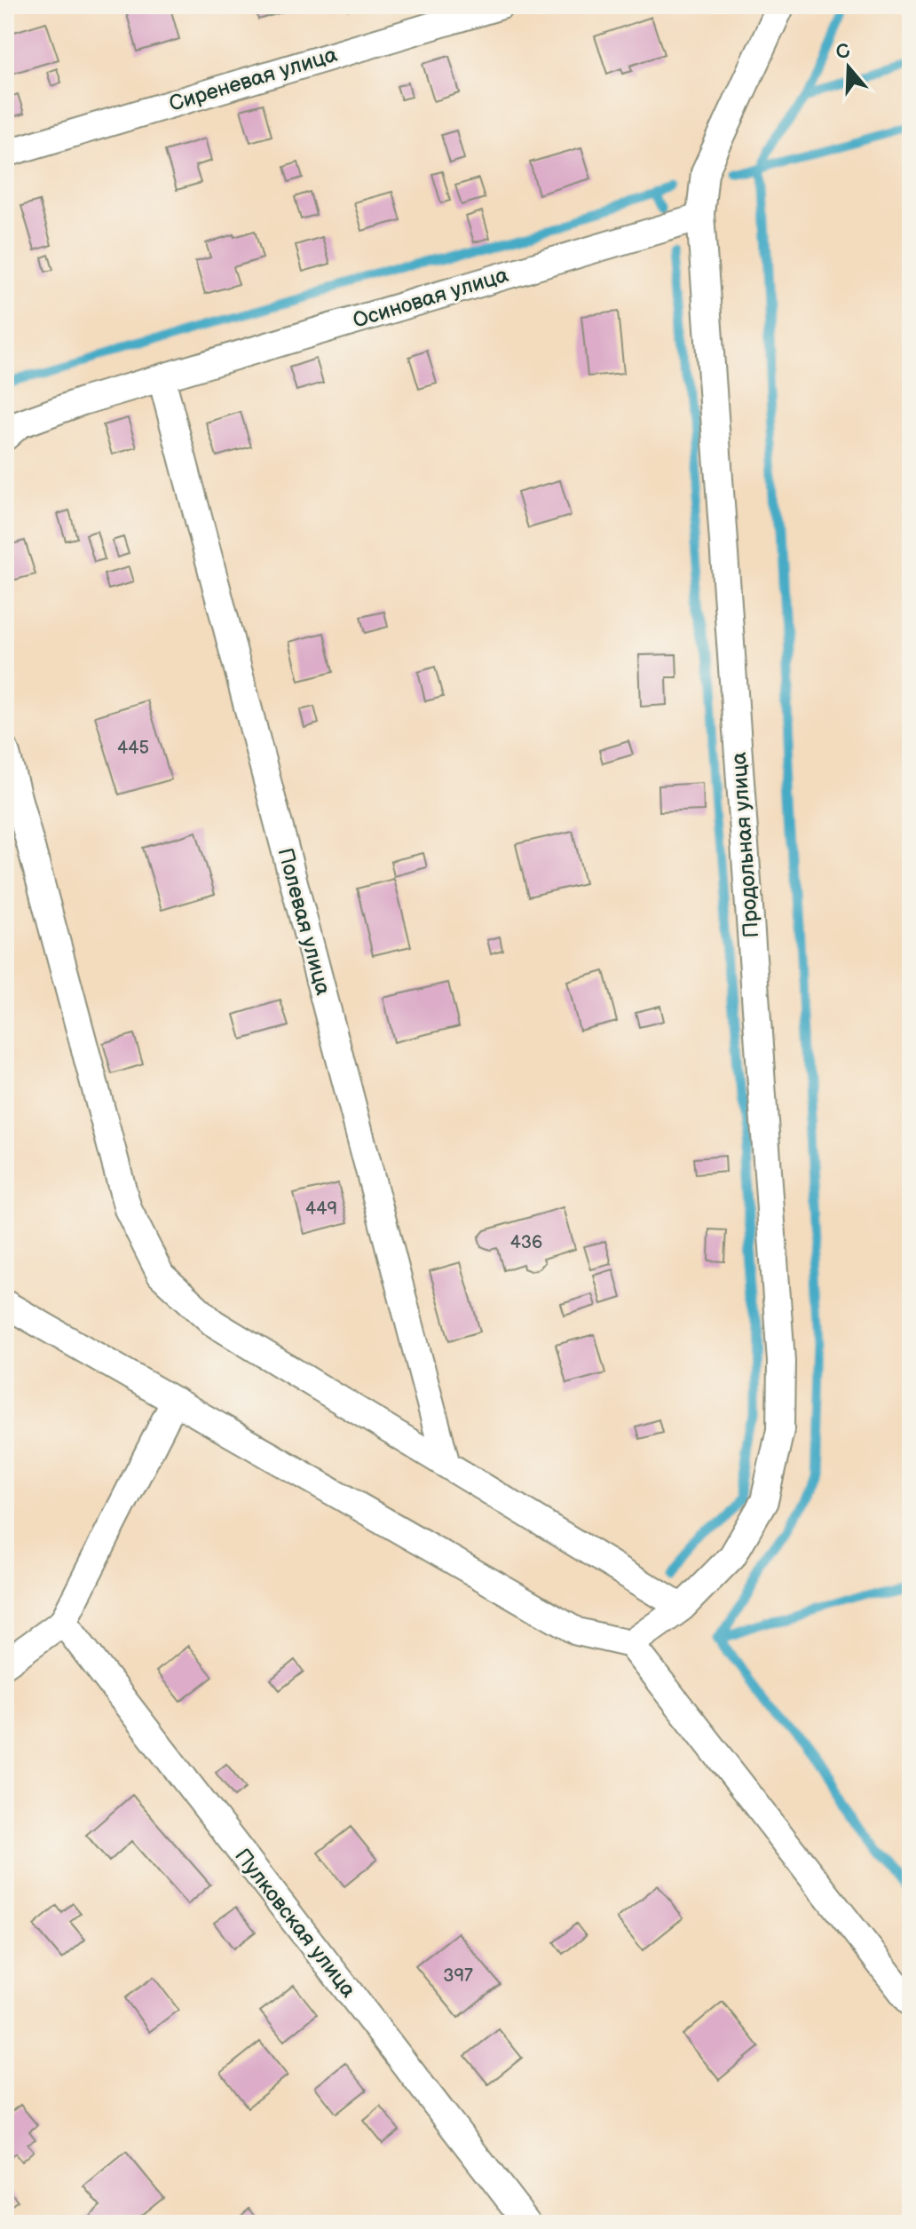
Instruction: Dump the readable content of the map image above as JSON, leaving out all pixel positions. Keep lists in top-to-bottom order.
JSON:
{
  "streets": {
    "street": [
      "Сиреневая улица",
      "Осиновая улица",
      "Продольная улица",
      "Полевая улица",
      "Пулковская улица"
    ]
  },
  "crossings": [
    ["Осиновая улица", "Продольная улица"],
    ["Осиновая улица", "Полевая улица"]
  ],
  "house_numbers": [
    "445",
    "449",
    "436",
    "397"
  ],
  "north": "top"
}
